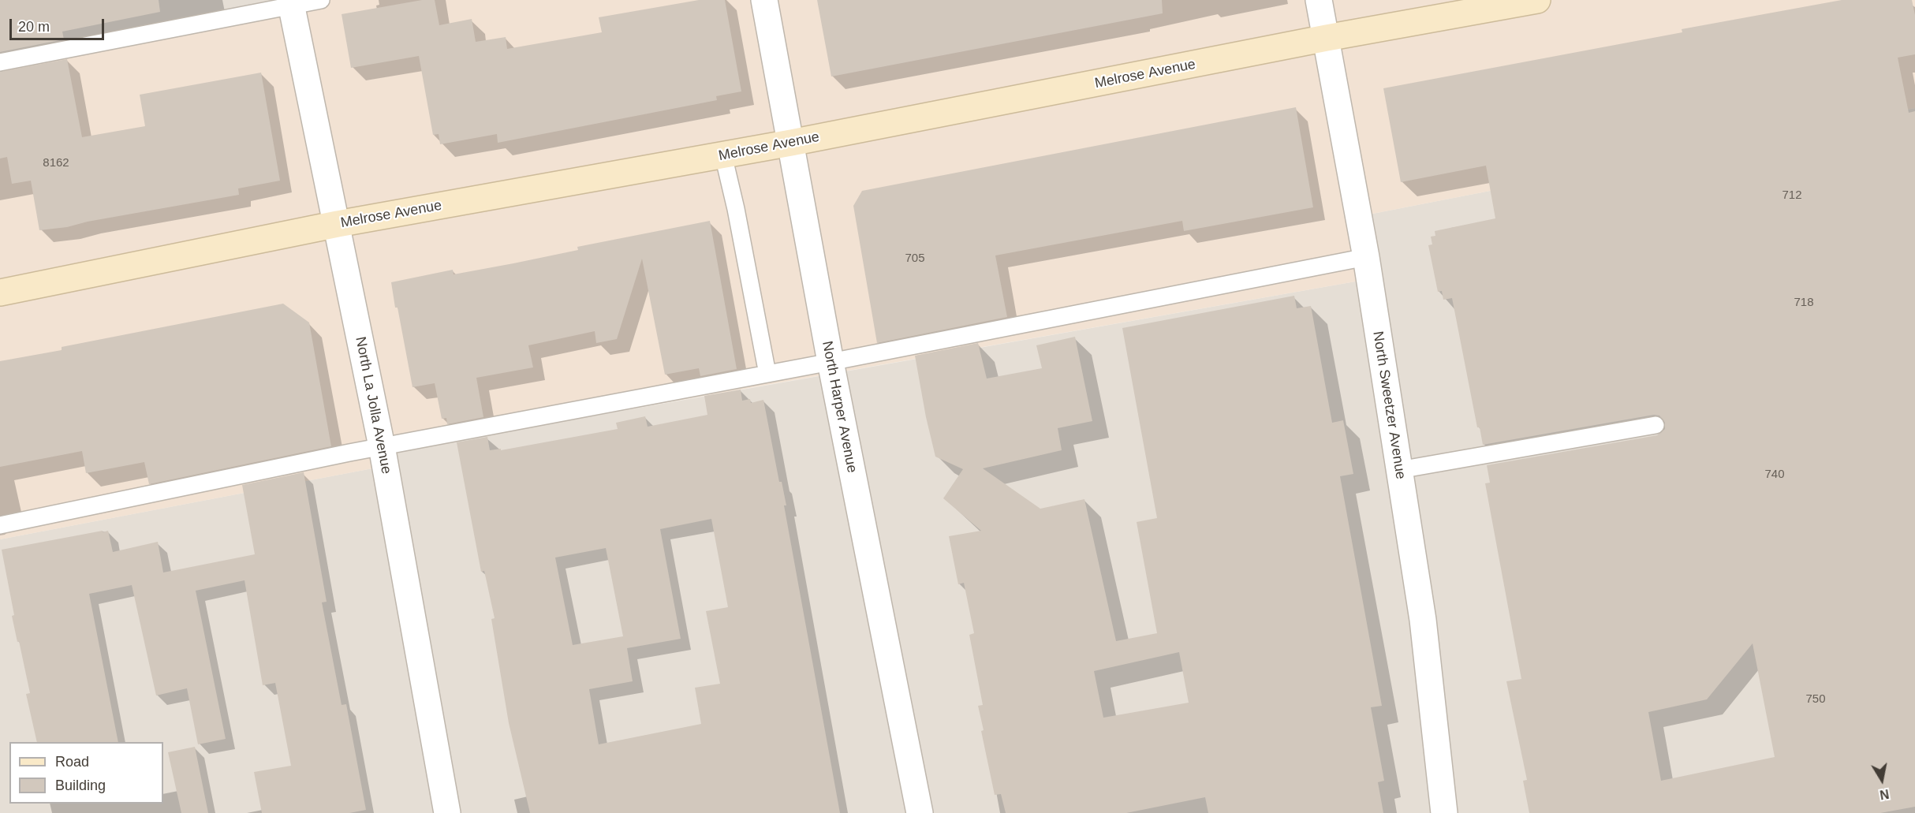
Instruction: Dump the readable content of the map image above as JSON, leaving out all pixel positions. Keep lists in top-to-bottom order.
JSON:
{
  "streets": {
    "main road": ["Melrose Avenue"],
    "street": ["North La Jolla Avenue", "North Sweetzer Avenue", "North Harper Avenue"]
  },
  "crossings": [
    ["Melrose Avenue", "North La Jolla Avenue"],
    ["Melrose Avenue", "North Sweetzer Avenue"],
    ["Melrose Avenue", "North Harper Avenue"]
  ],
  "house_numbers": [
    "8162",
    "712",
    "705",
    "718",
    "740",
    "750"
  ],
  "legend": ["Road", "Building"],
  "scale_bar": "20 m",
  "north": "bottom"
}
